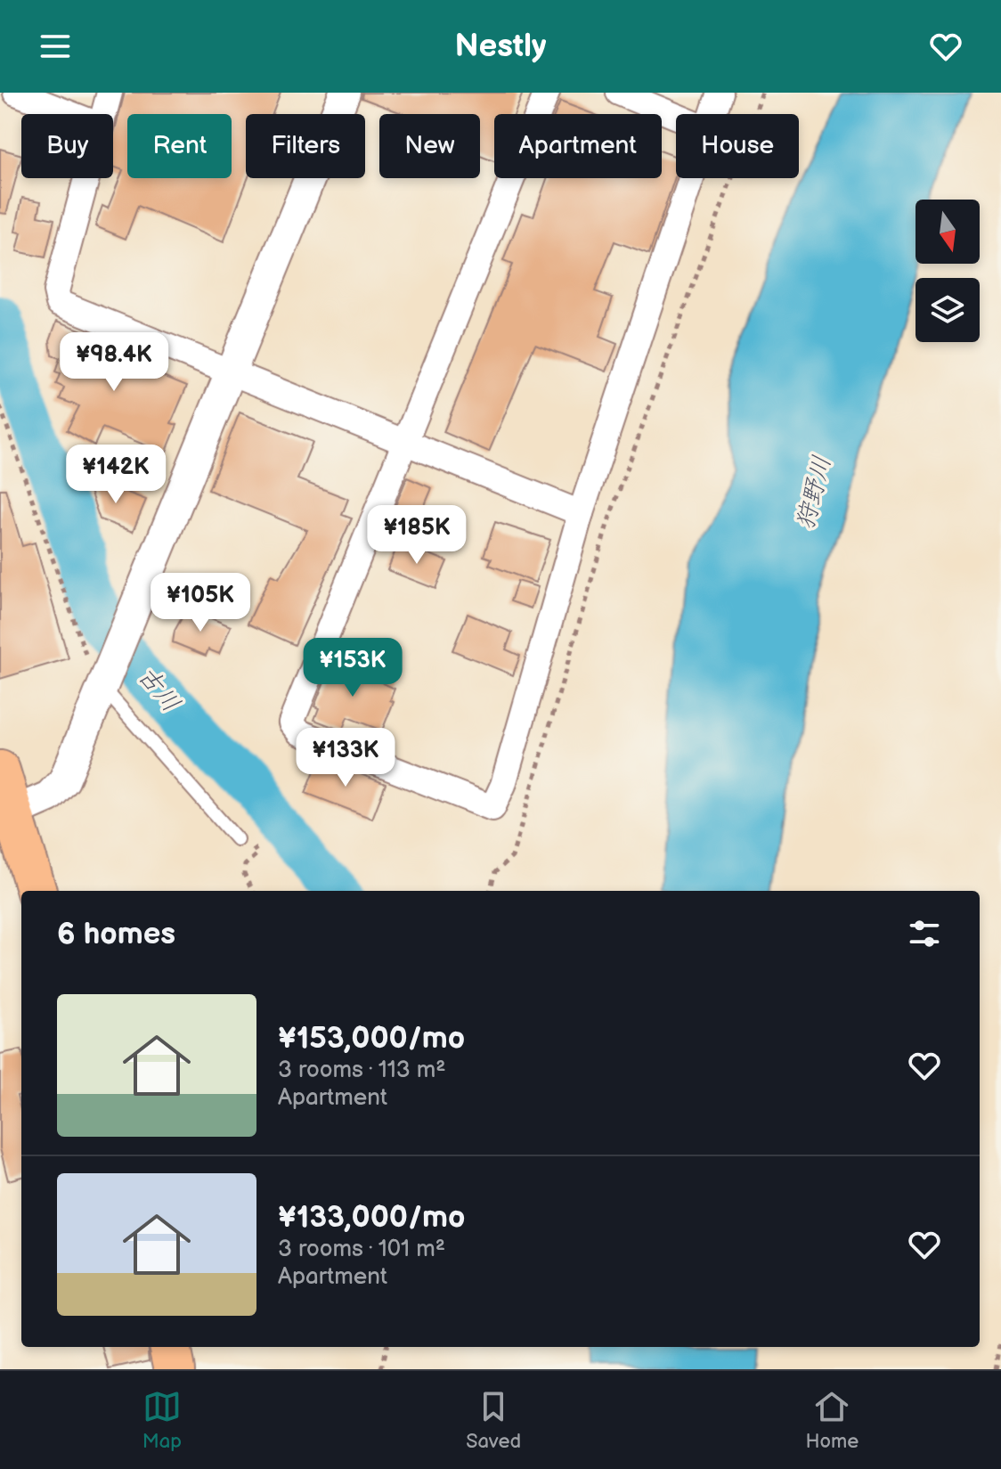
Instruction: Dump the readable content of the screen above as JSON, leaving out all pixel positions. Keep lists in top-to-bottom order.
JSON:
{
  "water": ["狩野川", "古川"],
  "north": "bottom",
  "page": {
    "header": "Nestly",
    "chip": [
      "Buy",
      "Rent",
      "Filters",
      "New",
      "Apartment",
      "House"
    ],
    "price": [
      "¥98.4K",
      "¥142K",
      "¥185K",
      "¥105K",
      "¥153K",
      "¥133K"
    ],
    "heading": "6 homes",
    "list": [
      {
        "name": "¥153,000/mo",
        "note": "3 rooms · 113 m² · Apartment"
      },
      {
        "name": "¥133,000/mo",
        "note": "3 rooms · 101 m² · Apartment"
      }
    ],
    "tabs": ["Map", "Saved", "Home"]
  }
}
